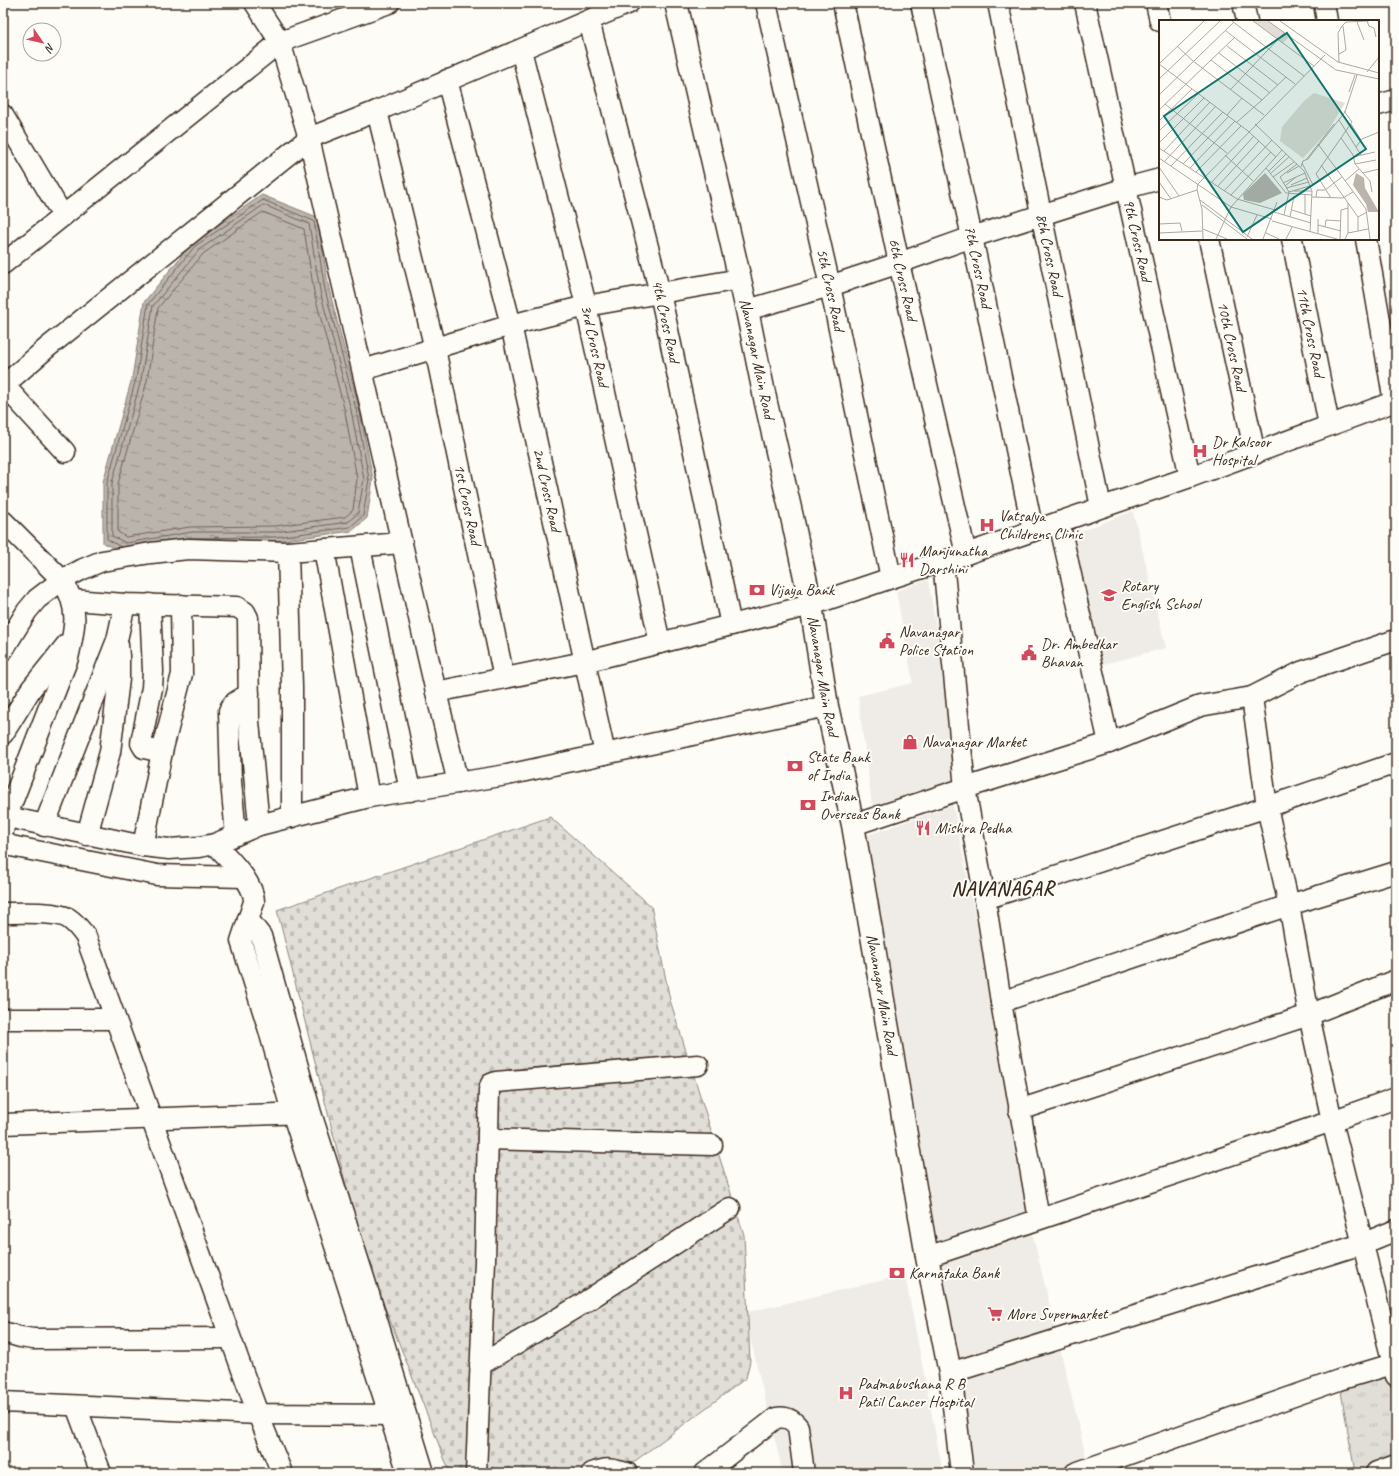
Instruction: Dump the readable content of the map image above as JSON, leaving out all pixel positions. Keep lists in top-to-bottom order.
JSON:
{
  "streets": {
    "main road": ["Navanagar Main Road"],
    "street": [
      "9th Cross Road",
      "8th Cross Road",
      "7th Cross Road",
      "6th Cross Road",
      "5th Cross Road",
      "4th Cross Road",
      "11th Cross Road",
      "3rd Cross Road",
      "10th Cross Road",
      "2nd Cross Road",
      "1st Cross Road"
    ]
  },
  "districts": ["NAVANAGAR"],
  "places": {
    "hospital": ["Dr Kalsoor Hospital", "Vatsalya Childrens Clinic", "Padmabushana R B Patil Cancer Hospital"],
    "restaurant": ["Manjunatha Darshini", "Mishra Pedha"],
    "bank": [
      "Vijaya Bank",
      "State Bank of India",
      "Indian Overseas Bank",
      "Karnataka Bank"
    ],
    "school or university": ["Rotary English School"],
    "public building": ["Navanagar Police Station", "Dr. Ambedkar Bhavan"],
    "shop": ["Navanagar Market"],
    "supermarket": ["More Supermarket"]
  },
  "north": "bottom right"
}
